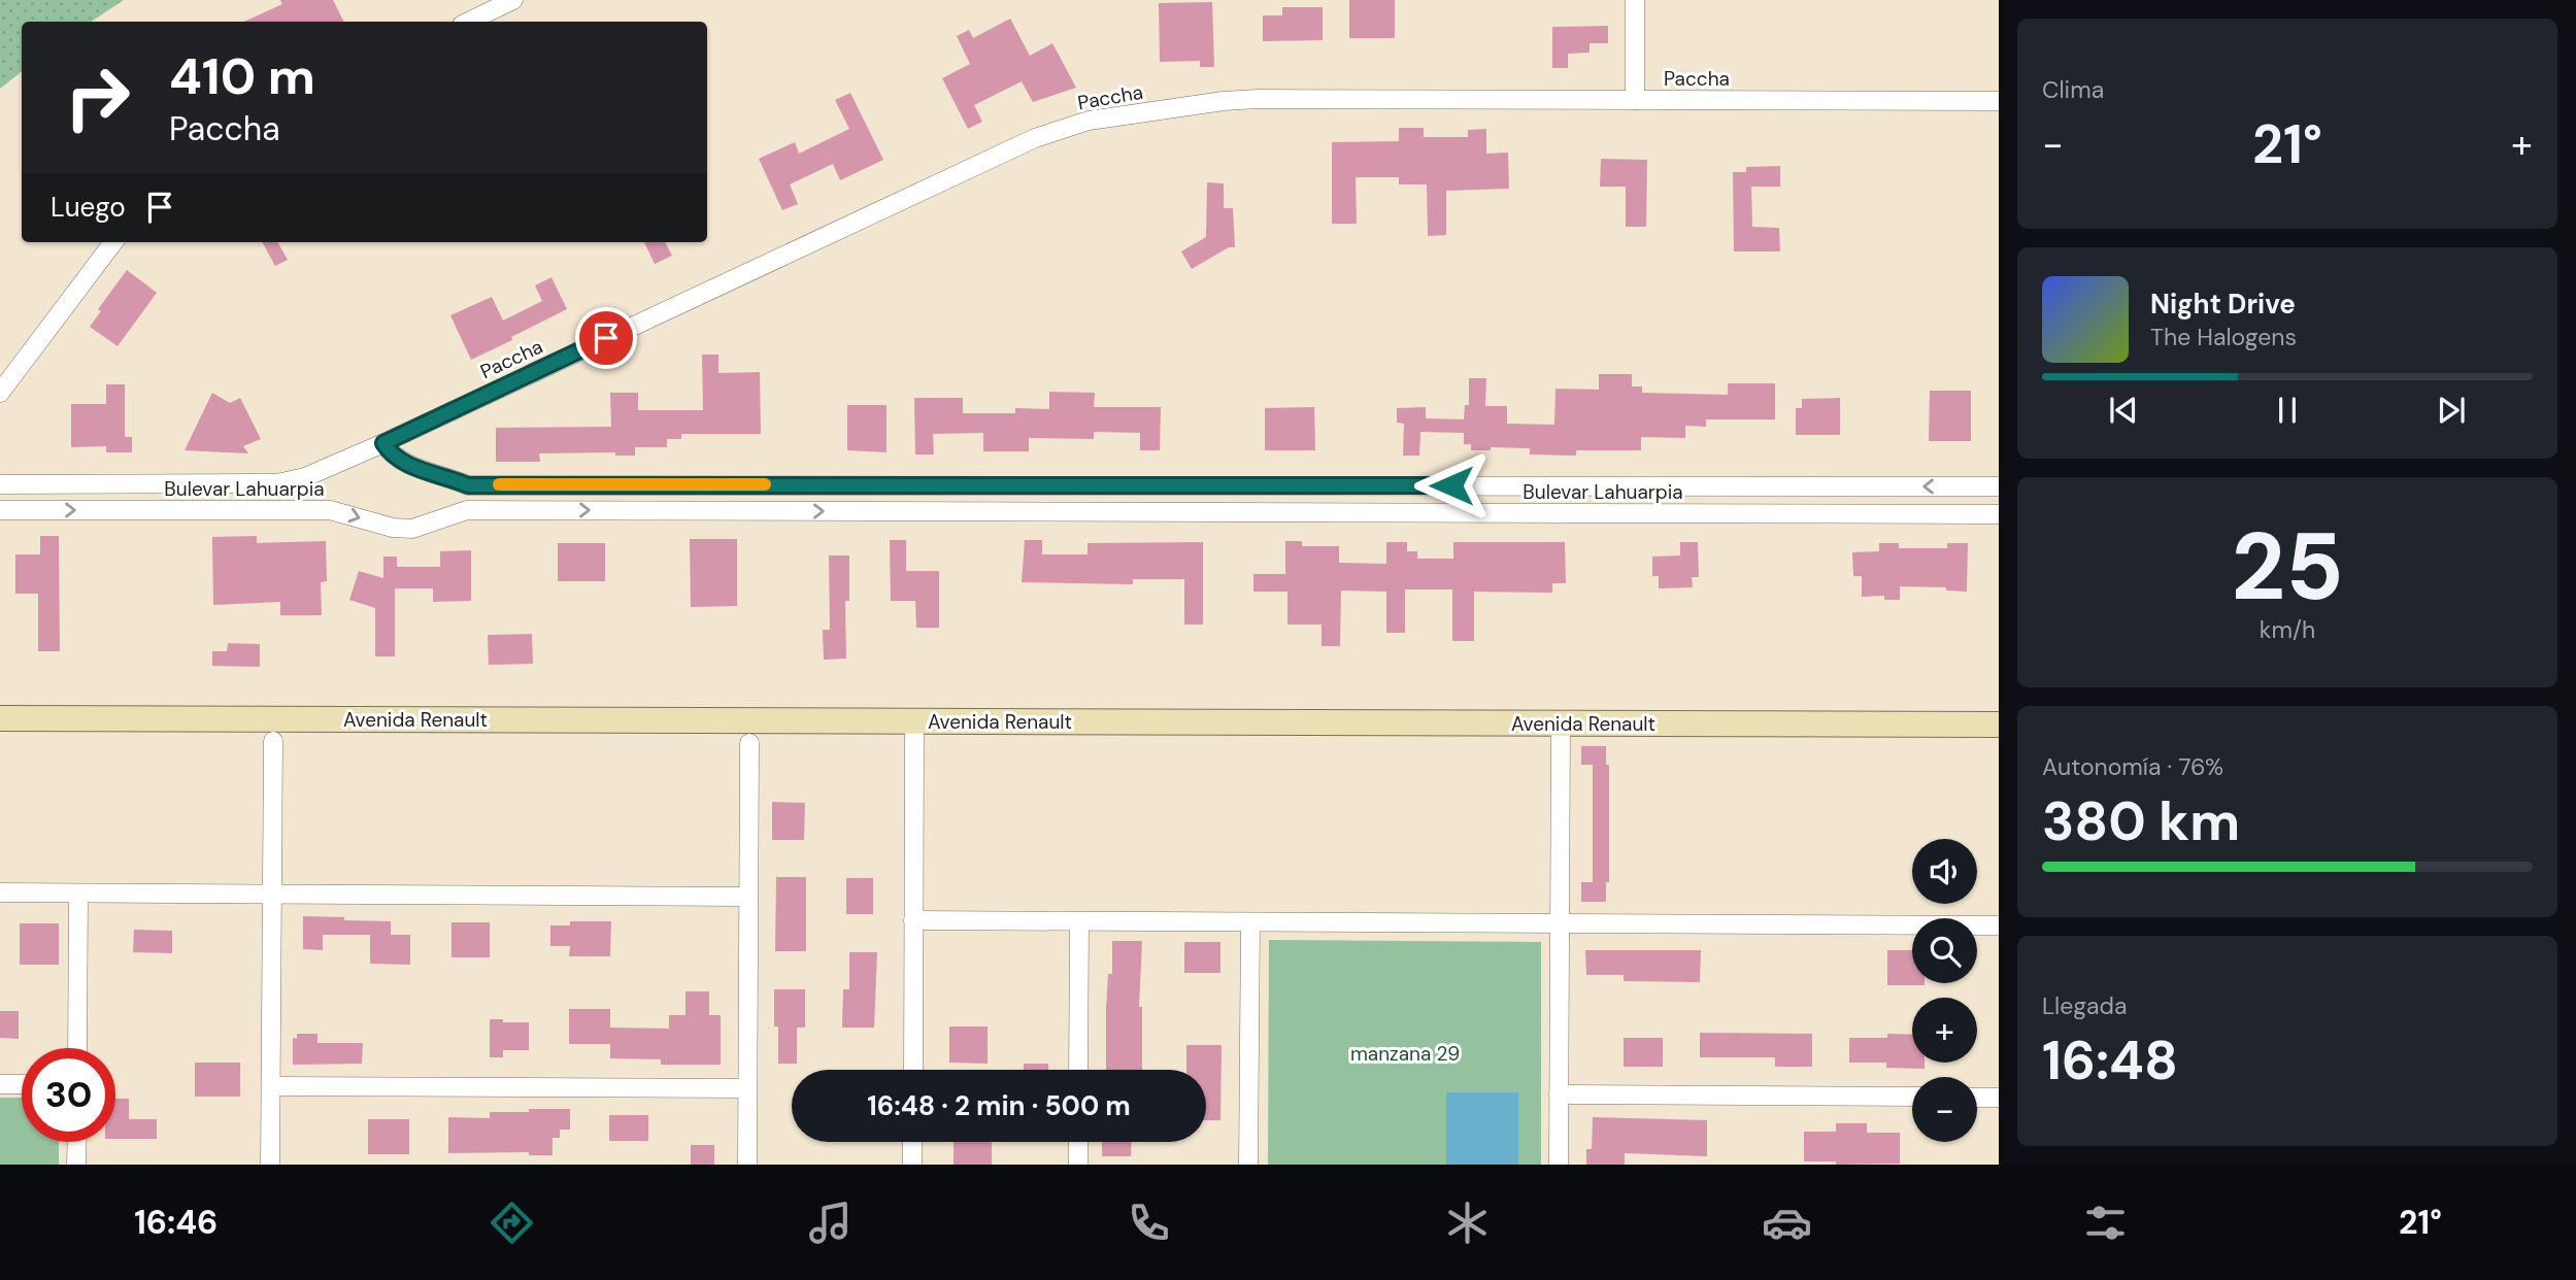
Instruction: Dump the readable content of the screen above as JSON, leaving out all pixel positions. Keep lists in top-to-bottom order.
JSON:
{
  "streets": {
    "street": ["Paccha", "Bulevar Lahuarpia", "Avenida Renault"]
  },
  "parks": ["manzana 29"],
  "page": {
    "tile": [
      "Clima",
      ["25", "km/h"],
      ["Autonomía · 76%", "380 km"],
      ["Llegada", "16:48"]
    ],
    "turn": ["410 m", "Paccha"],
    "heat": ["−", "21°", "+"],
    "then": "Luego",
    "song": ["Night Drive", "The Halogens"],
    "map_buttons": ["+", "−"],
    "limit": "30",
    "trip": "16:48 · 2 min · 500 m",
    "tabs": ["16:46", "21°"]
  }
}
